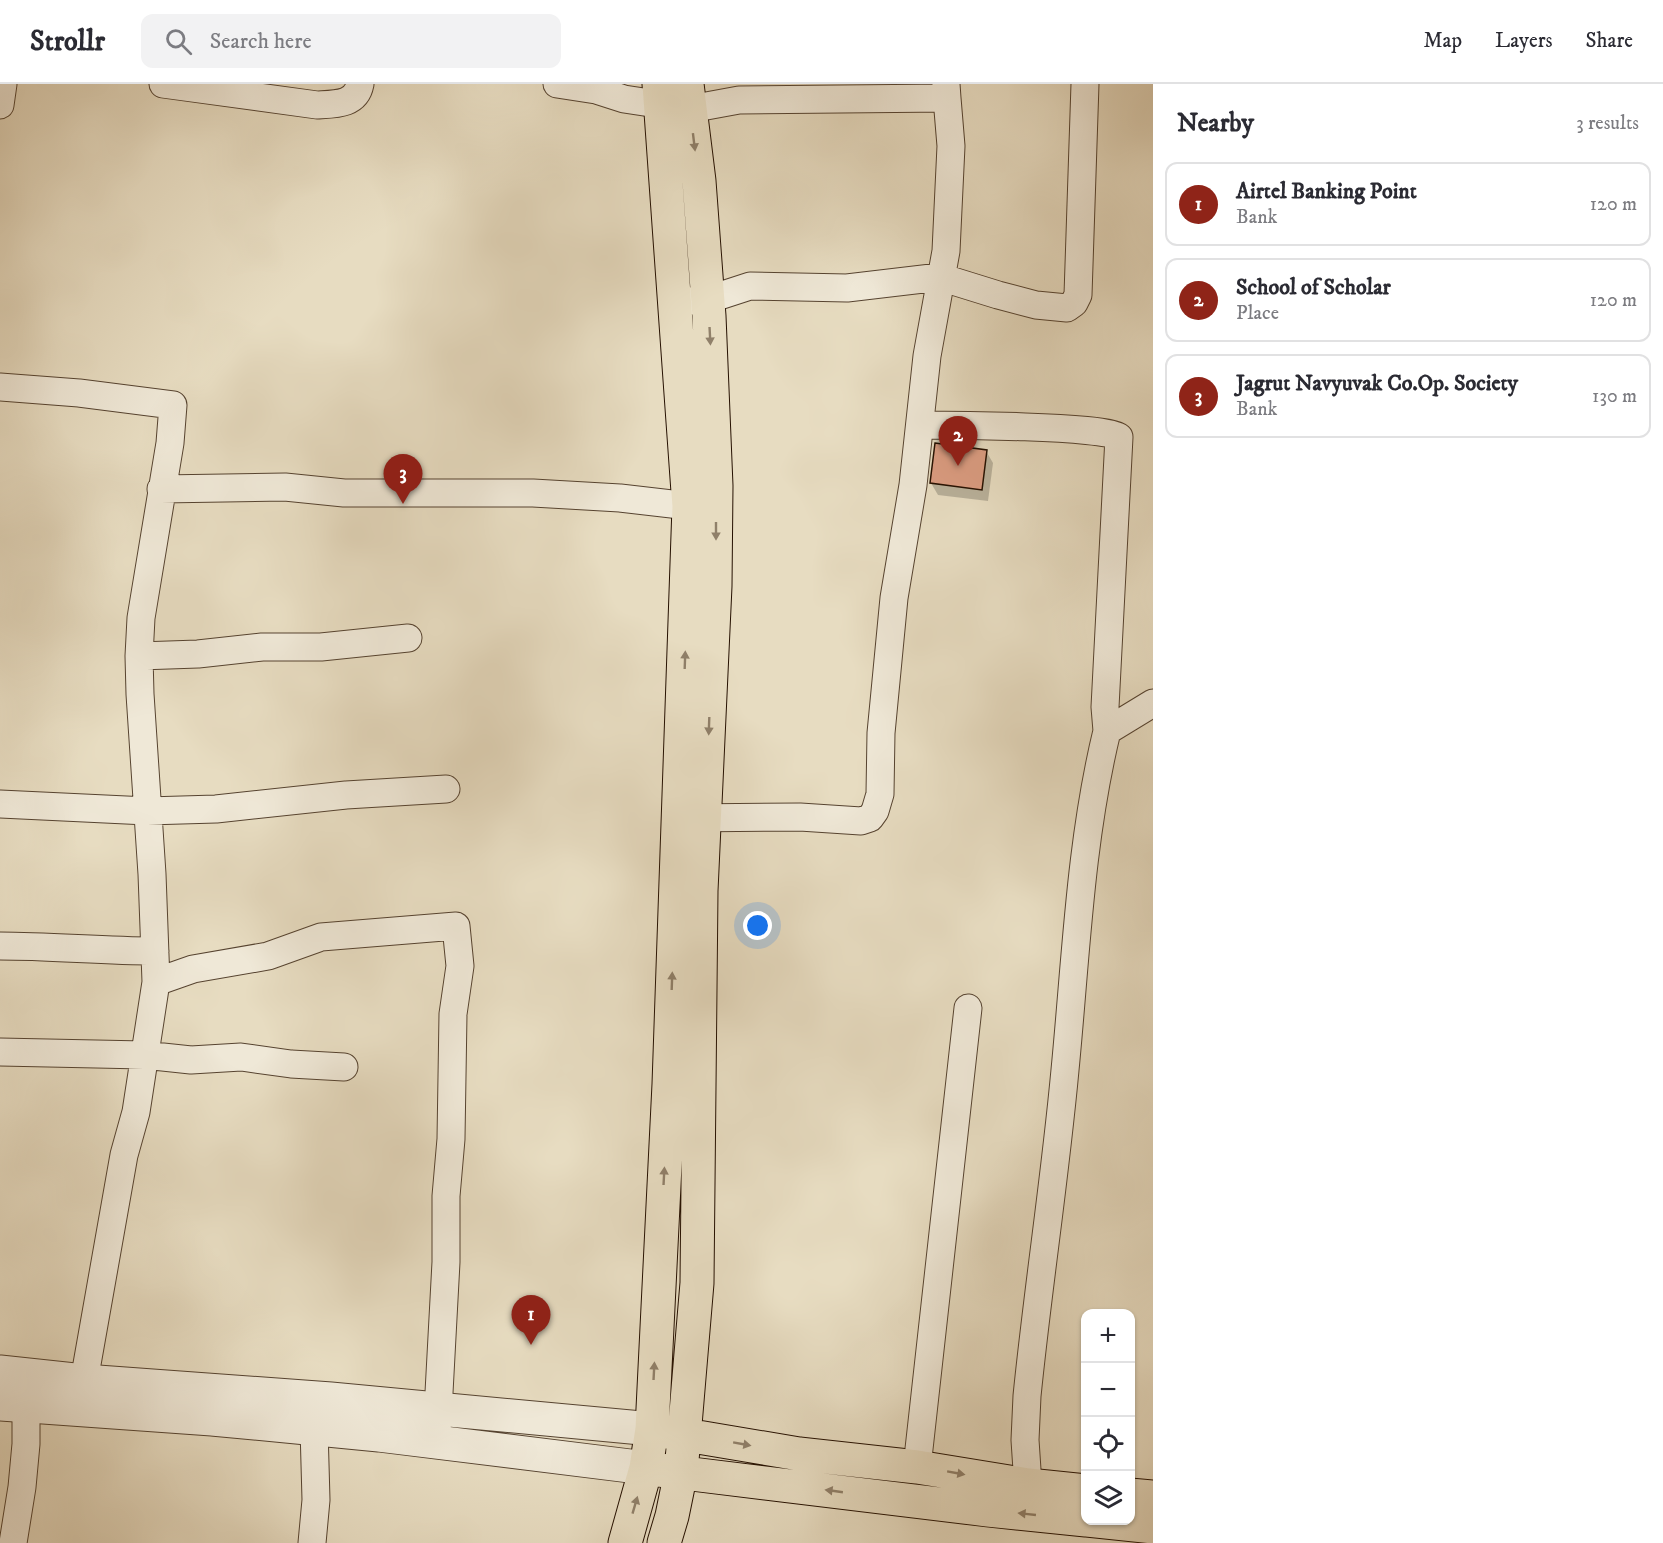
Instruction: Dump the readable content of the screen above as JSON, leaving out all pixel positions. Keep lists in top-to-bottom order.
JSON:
{
  "page": {
    "header": "Strollr",
    "search": "Search here",
    "nav": ["Map", "Layers", "Share"],
    "heading": ["Nearby", "3 results"],
    "list": [
      {
        "mark": "1",
        "name": "Airtel Banking Point",
        "note": "Bank",
        "value": "120 m"
      },
      {
        "mark": "2",
        "name": "School of Scholar",
        "note": "Place",
        "value": "120 m"
      },
      {
        "mark": "3",
        "name": "Jagrut Navyuvak Co.Op. Society",
        "note": "Bank",
        "value": "130 m"
      }
    ],
    "pins": ["2", "3", "1"],
    "map_buttons": ["+", "−"]
  }
}
